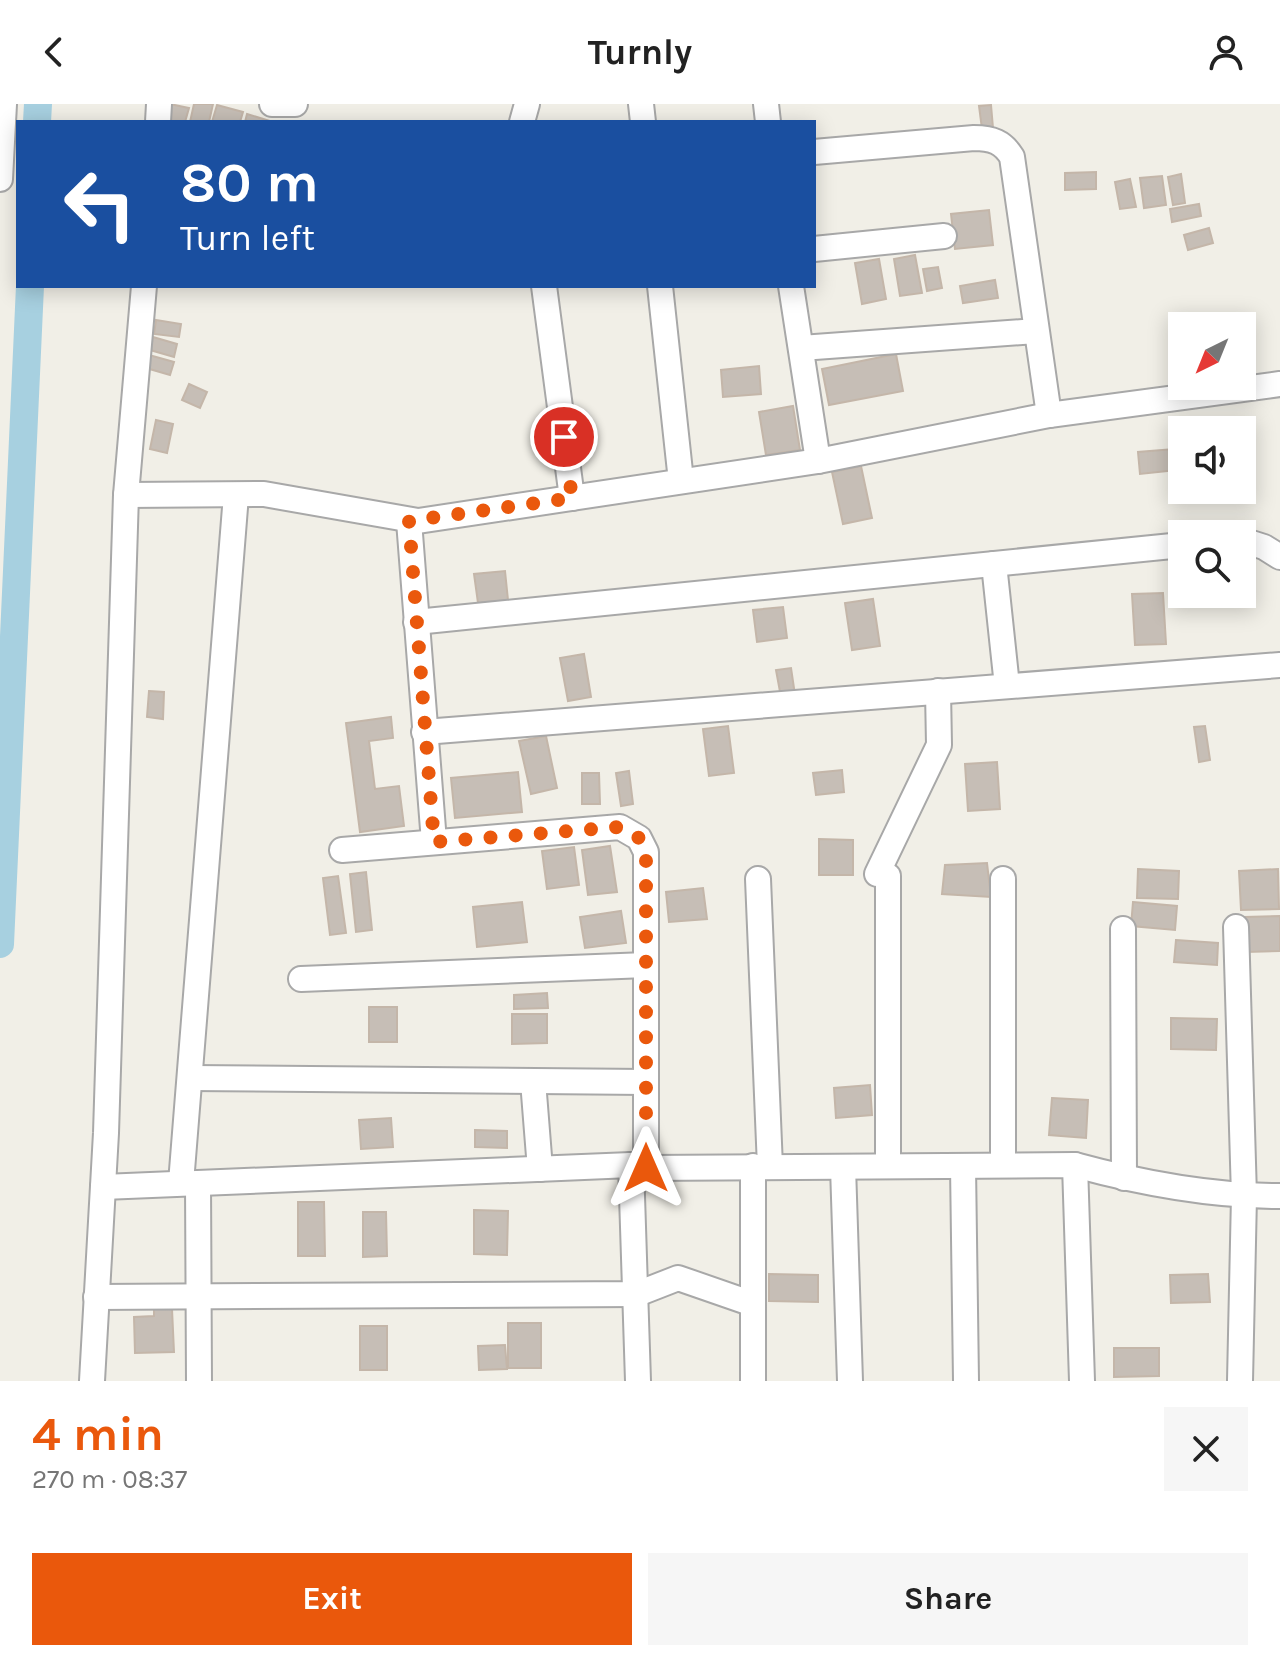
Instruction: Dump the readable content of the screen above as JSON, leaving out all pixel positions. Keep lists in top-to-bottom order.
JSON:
{
  "north": "bottom left",
  "page": {
    "header": "Turnly",
    "turn": ["80 m", "Turn left"],
    "heading": ["4 min", "270 m · 08:37"],
    "buttons": ["Exit", "Share"]
  }
}
